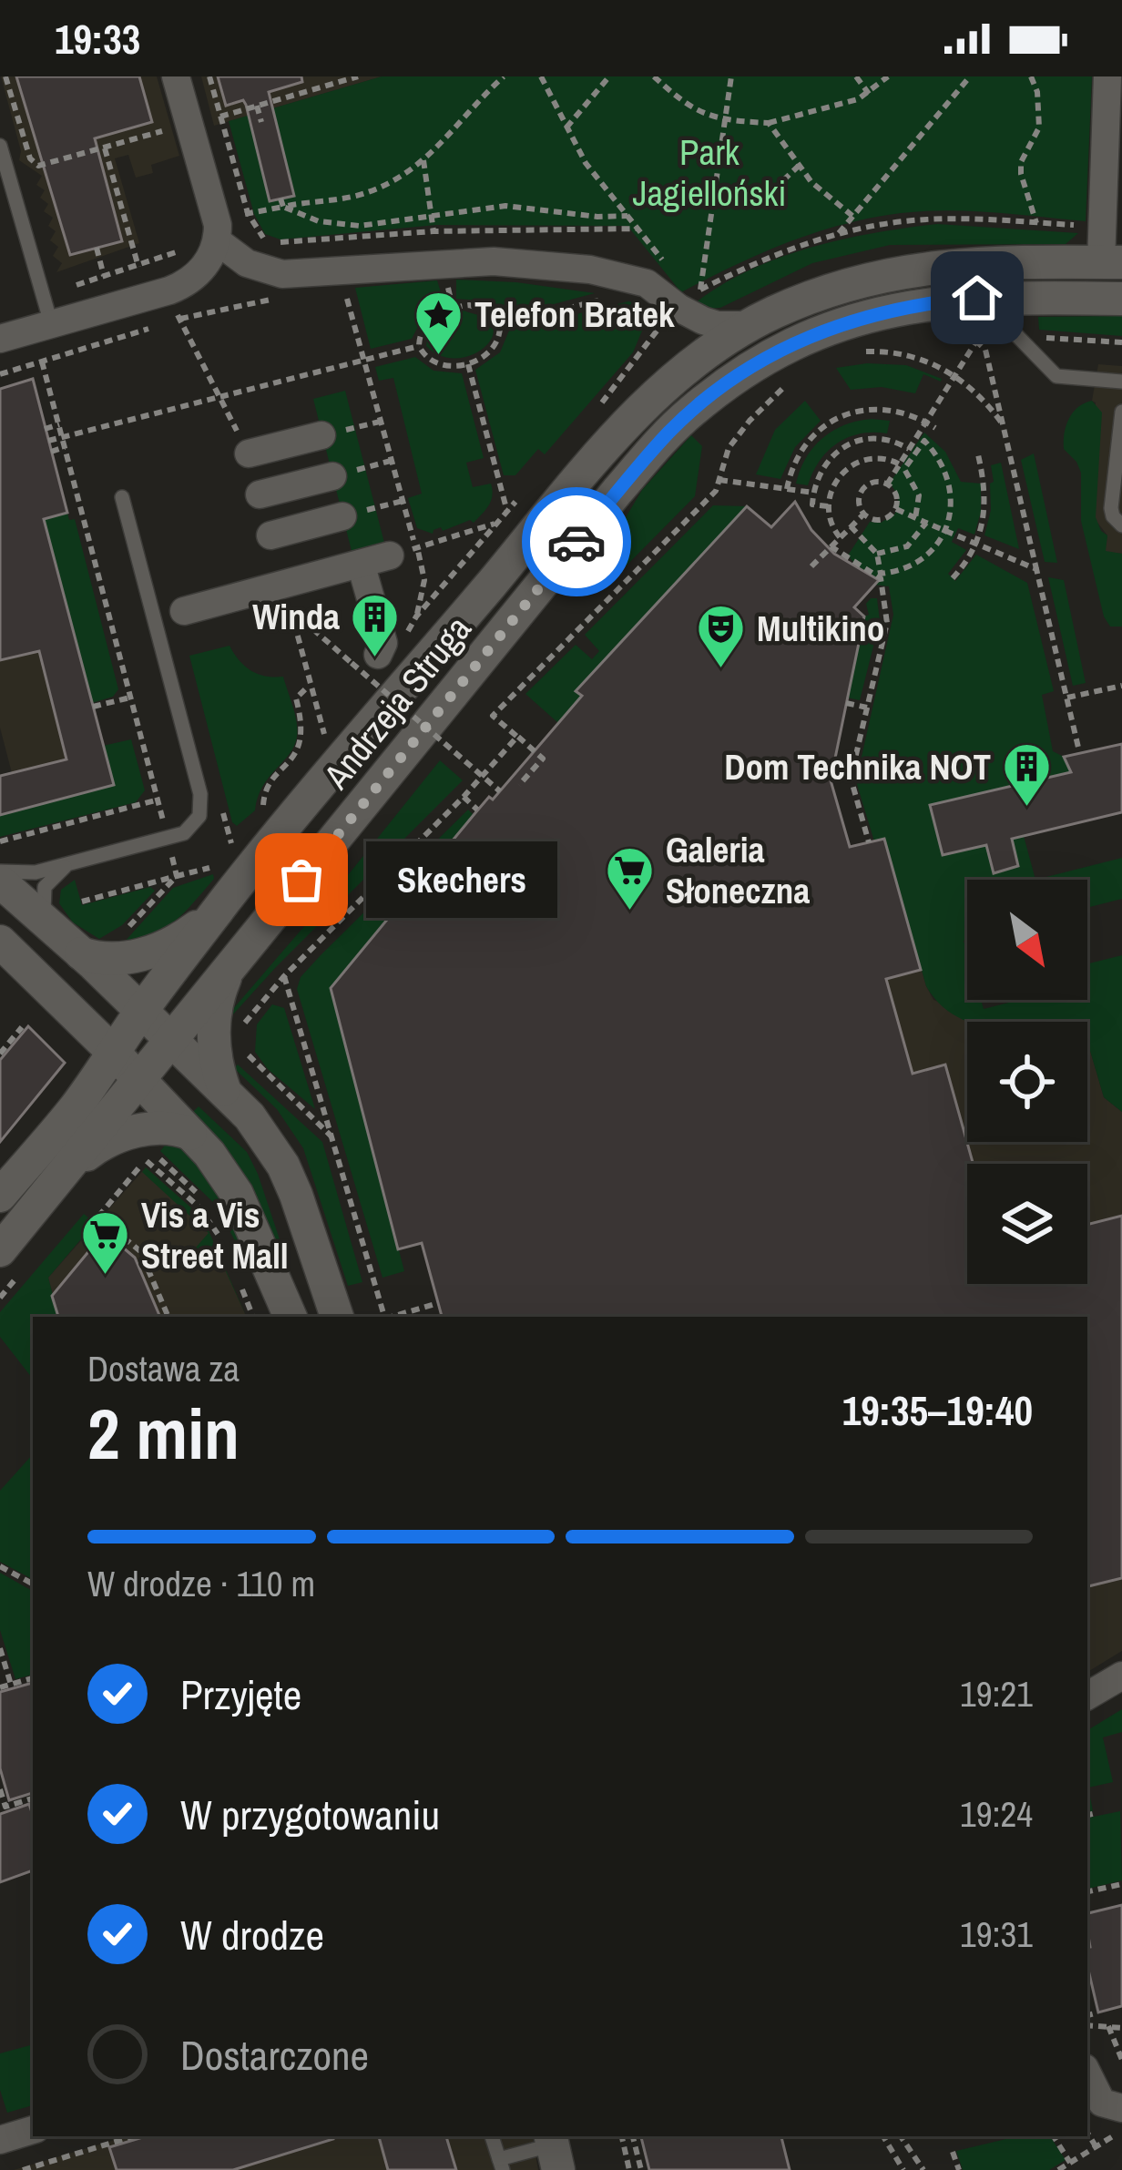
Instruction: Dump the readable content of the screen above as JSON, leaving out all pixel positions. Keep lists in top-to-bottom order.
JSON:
{
  "streets": {
    "street": ["Andrzeja Struga"]
  },
  "parks": ["Park Jagielloński"],
  "places": {
    "place": ["Telefon Bratek"],
    "building": ["Winda", "Dom Technika NOT"],
    "theatre": ["Multikino"],
    "other": ["Skechers"],
    "supermarket": ["Galeria Słoneczna", "Vis a Vis Street Mall"]
  },
  "north": "bottom right",
  "page": {
    "status": "19:33",
    "bubble": "Skechers",
    "heading": ["2 min", "Dostawa za", "19:35–19:40"],
    "bar": "W drodze · 110 m",
    "list": [
      ["Przyjęte", "19:21"],
      ["W przygotowaniu", "19:24"],
      ["W drodze", "19:31"],
      "Dostarczone"
    ]
  }
}
